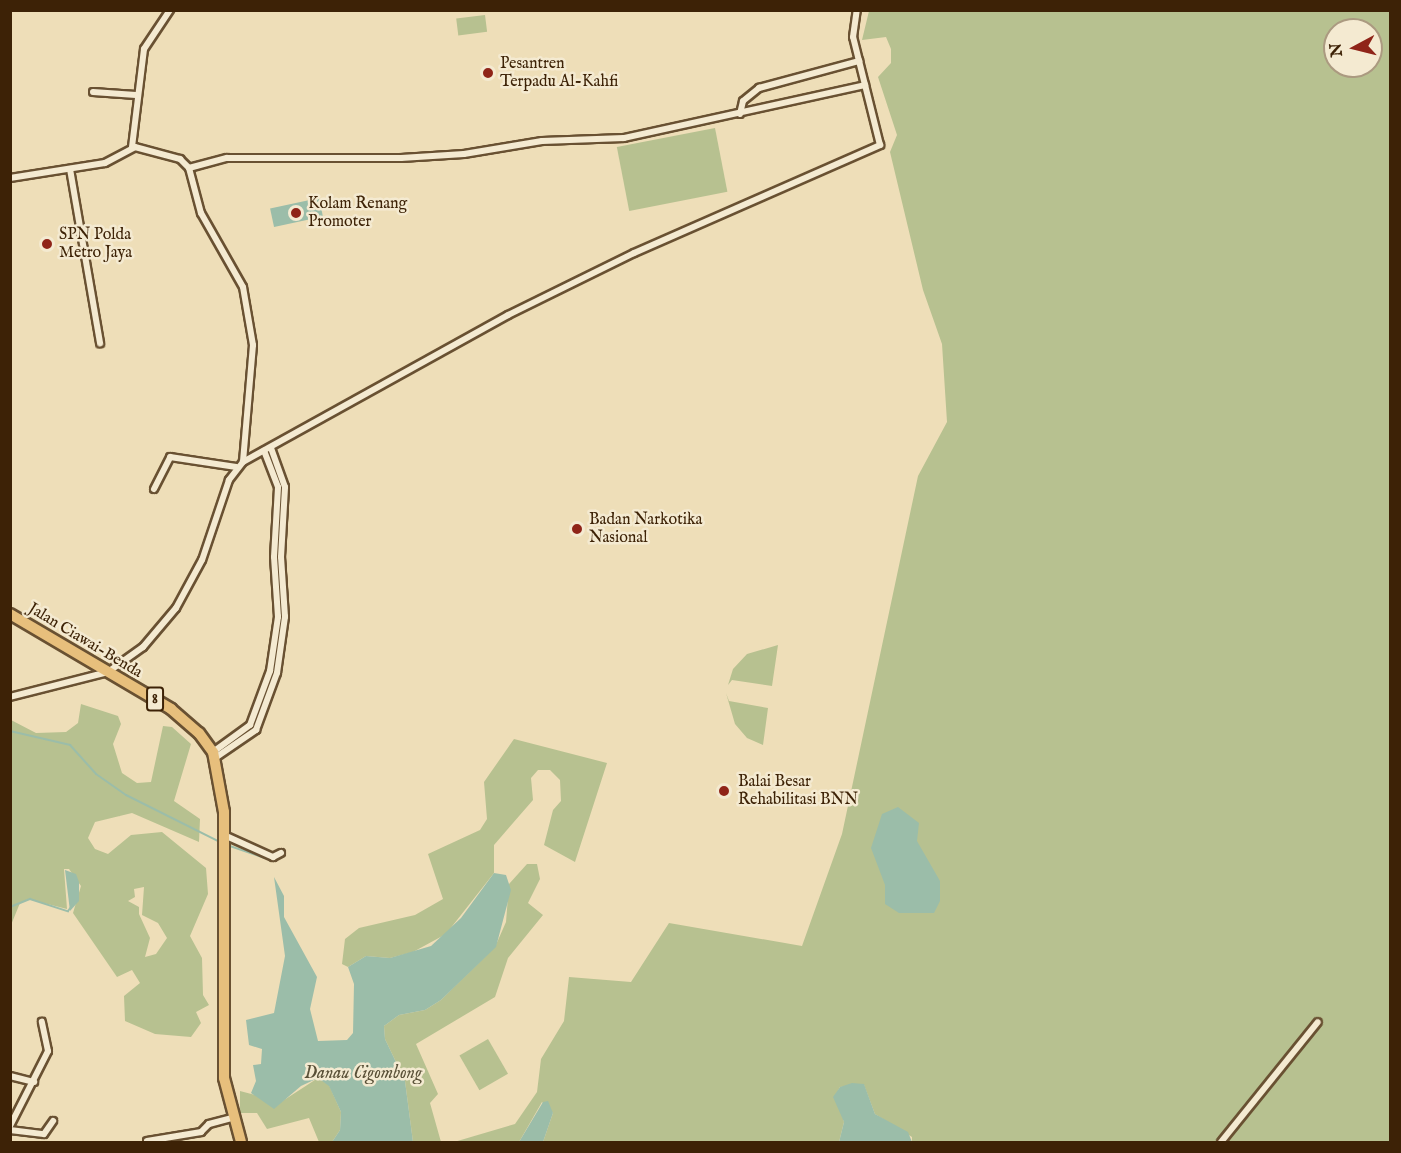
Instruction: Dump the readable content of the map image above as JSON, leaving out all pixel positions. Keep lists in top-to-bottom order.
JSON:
{
  "streets": {
    "highway": ["Jalan Ciawai-Benda", "8"]
  },
  "water": ["Danau Cigombong"],
  "places": [
    "Pesantren Terpadu Al-Kahfi",
    "Kolam Renang Promoter",
    "SPN Polda Metro Jaya",
    "Badan Narkotika Nasional",
    "Balai Besar Rehabilitasi BNN"
  ],
  "north": "left"
}
